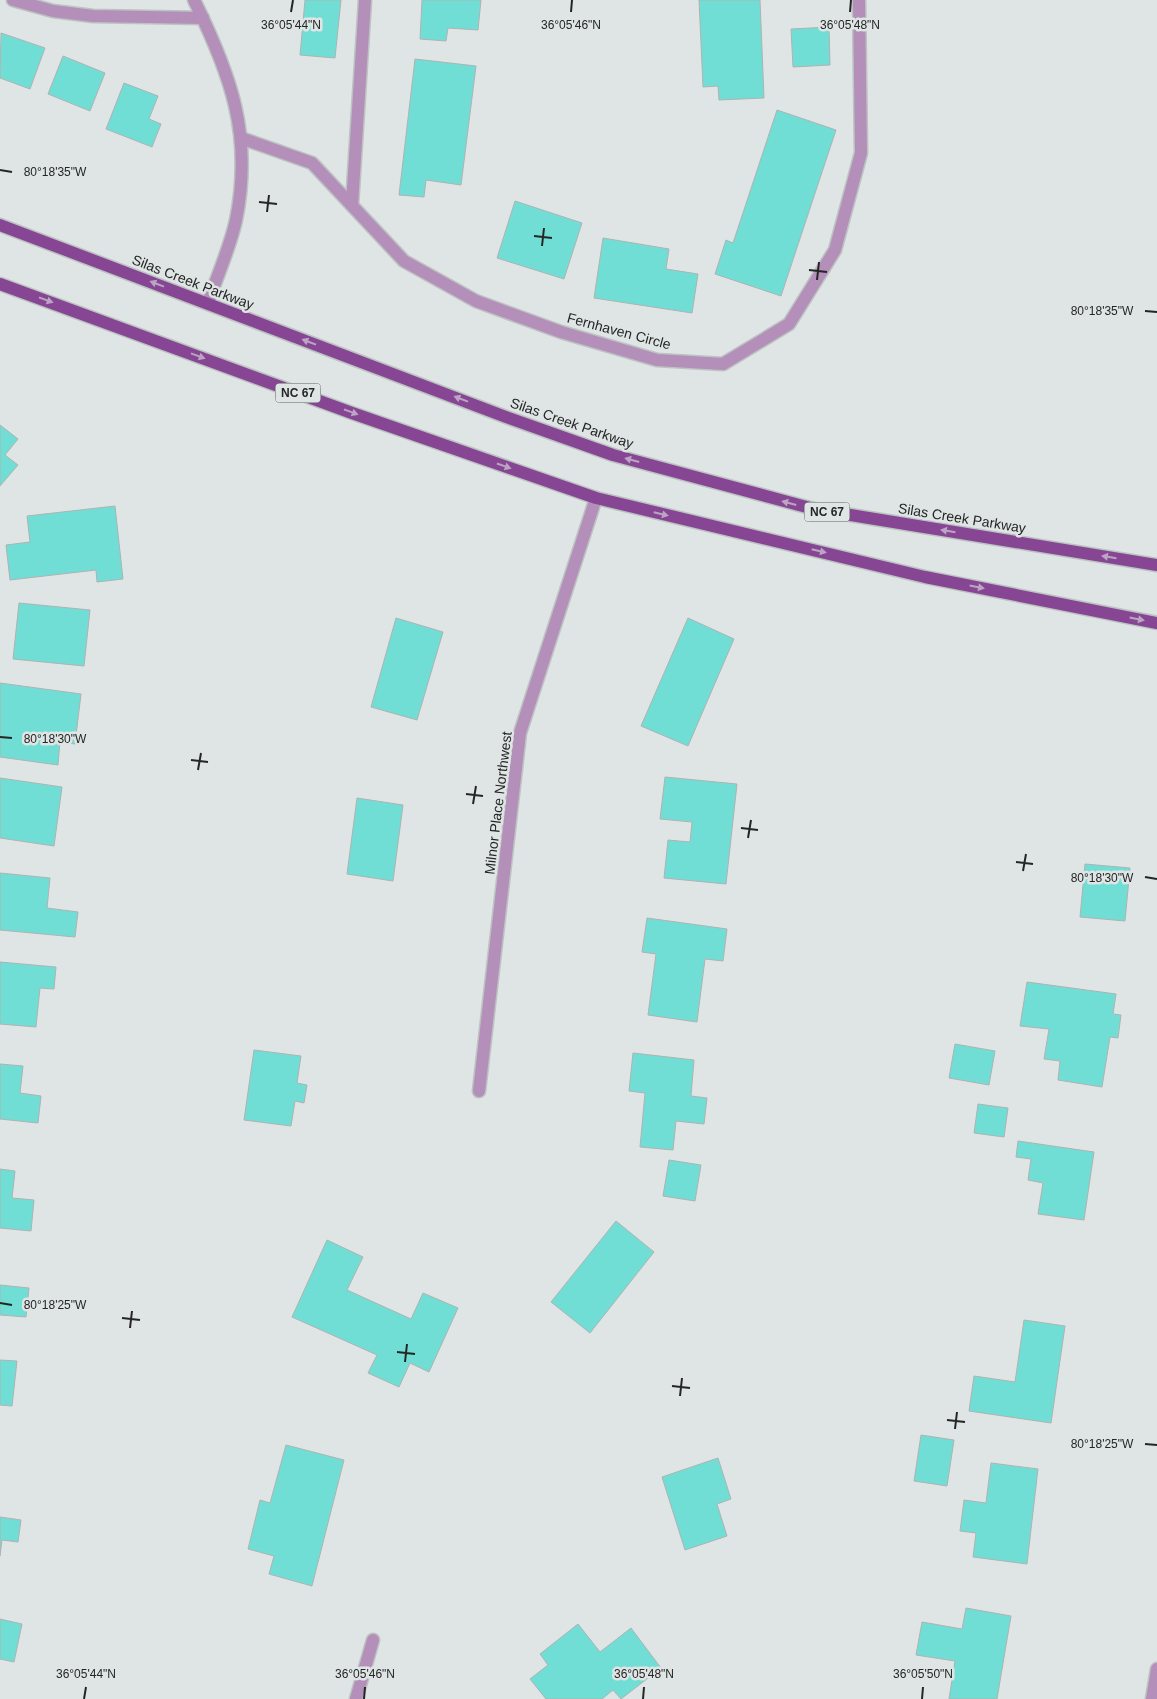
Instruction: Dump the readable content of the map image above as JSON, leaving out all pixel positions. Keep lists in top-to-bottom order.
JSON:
{
  "streets": {
    "main road": ["Silas Creek Parkway", "NC 67"],
    "street": ["Fernhaven Circle", "Milnor Place Northwest"]
  },
  "crossings": [
    ["NC 67", "Milnor Place Northwest"]
  ],
  "coordinates": [
    "36°05'44\"N",
    "36°05'46\"N",
    "36°05'48\"N",
    "80°18'35\"W",
    "80°18'30\"W",
    "80°18'25\"W",
    "36°05'50\"N"
  ]
}
